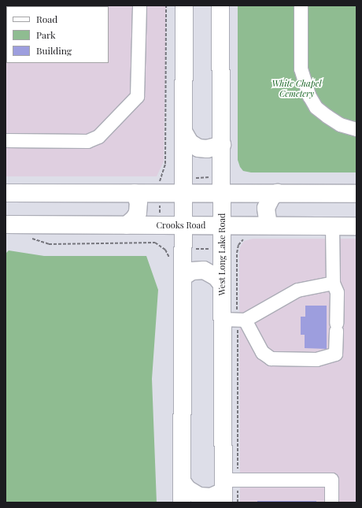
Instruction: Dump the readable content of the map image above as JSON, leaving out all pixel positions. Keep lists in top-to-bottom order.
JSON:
{
  "streets": {
    "main road": ["Crooks Road", "West Long Lake Road"]
  },
  "crossings": [
    ["Crooks Road", "West Long Lake Road"]
  ],
  "parks": ["White Chapel Cemetery"],
  "legend": ["Road", "Park", "Building"]
}
